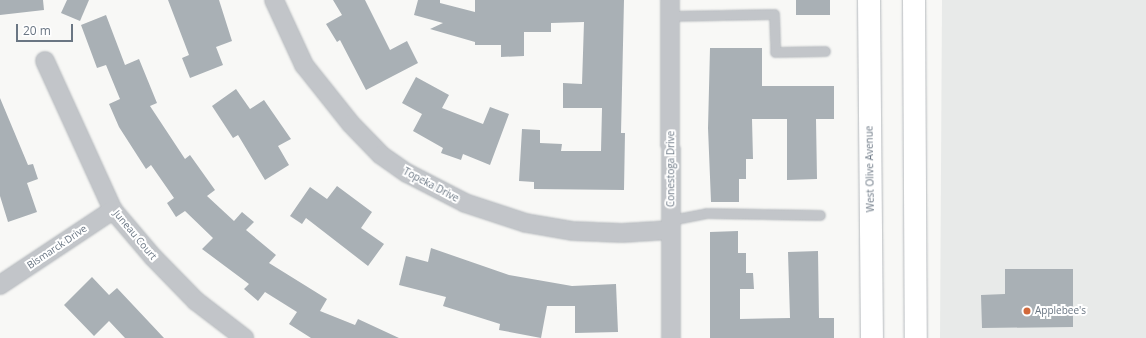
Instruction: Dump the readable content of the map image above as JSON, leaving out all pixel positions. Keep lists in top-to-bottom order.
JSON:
{
  "streets": {
    "main road": ["West Olive Avenue"],
    "street": [
      "Conestoga Drive",
      "Topeka Drive",
      "Juneau Court",
      "Bismarck Drive"
    ]
  },
  "crossings": [
    ["Conestoga Drive", "Topeka Drive"],
    ["Juneau Court", "Bismarck Drive"]
  ],
  "places": ["Applebee's"],
  "scale_bar": "20 m"
}
